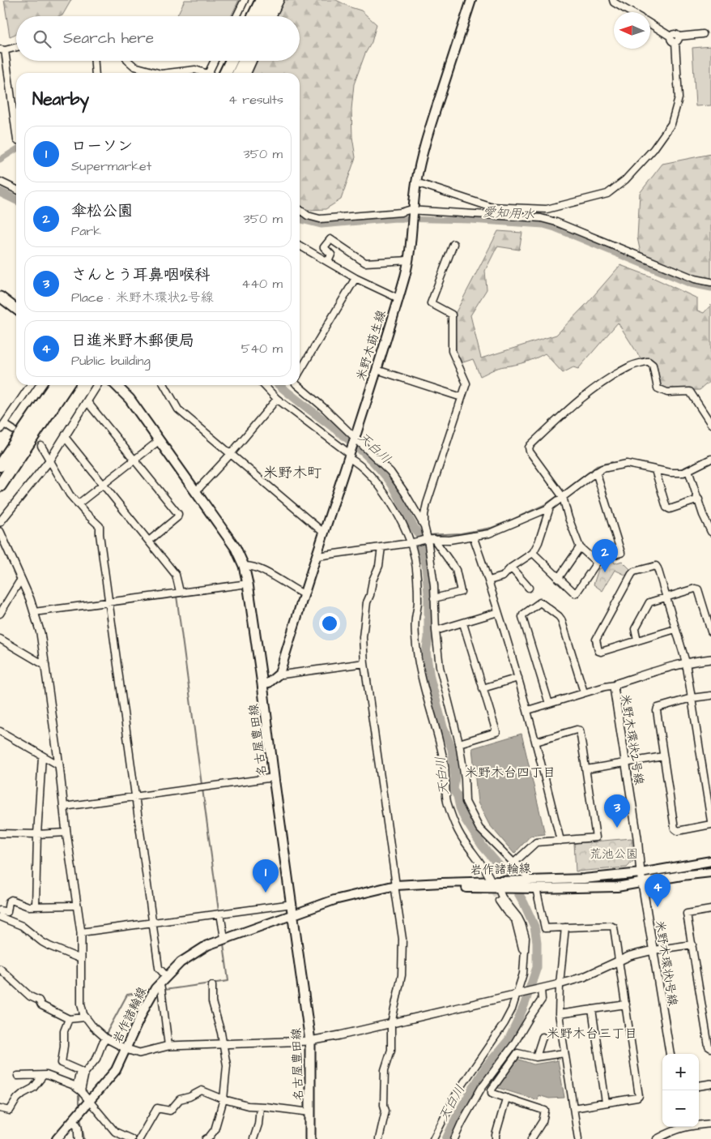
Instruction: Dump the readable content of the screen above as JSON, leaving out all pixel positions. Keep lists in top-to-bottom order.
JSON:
{
  "streets": {
    "main road": ["米野木莇生線", "名古屋豊田線", "岩作諸輪線"],
    "street": ["米野木環状2号線", "米野木環状1号線"]
  },
  "crossings": [
    ["米野木環状2号線", "岩作諸輪線"],
    ["米野木環状2号線", "米野木環状1号線"],
    ["名古屋豊田線", "岩作諸輪線"],
    ["岩作諸輪線", "米野木環状1号線"]
  ],
  "districts": ["米野木町", "米野木台四丁目", "米野木台三丁目"],
  "water": ["愛知用水", "天白川"],
  "parks": ["荒池公園"],
  "north": "left",
  "page": {
    "search": "Search here",
    "heading": ["Nearby", "4 results"],
    "list": [
      {
        "mark": "1",
        "name": "ローソン",
        "note": "Supermarket",
        "value": "350 m"
      },
      {
        "mark": "2",
        "name": "傘松公園",
        "note": "Park",
        "value": "350 m"
      },
      {
        "mark": "3",
        "name": "さんとう耳鼻咽喉科",
        "note": "Place · 米野木環状2号線",
        "value": "440 m"
      },
      {
        "mark": "4",
        "name": "日進米野木郵便局",
        "note": "Public building",
        "value": "540 m"
      }
    ],
    "pins": [
      "2",
      "3",
      "1",
      "4"
    ],
    "map_buttons": ["+", "−"]
  }
}
